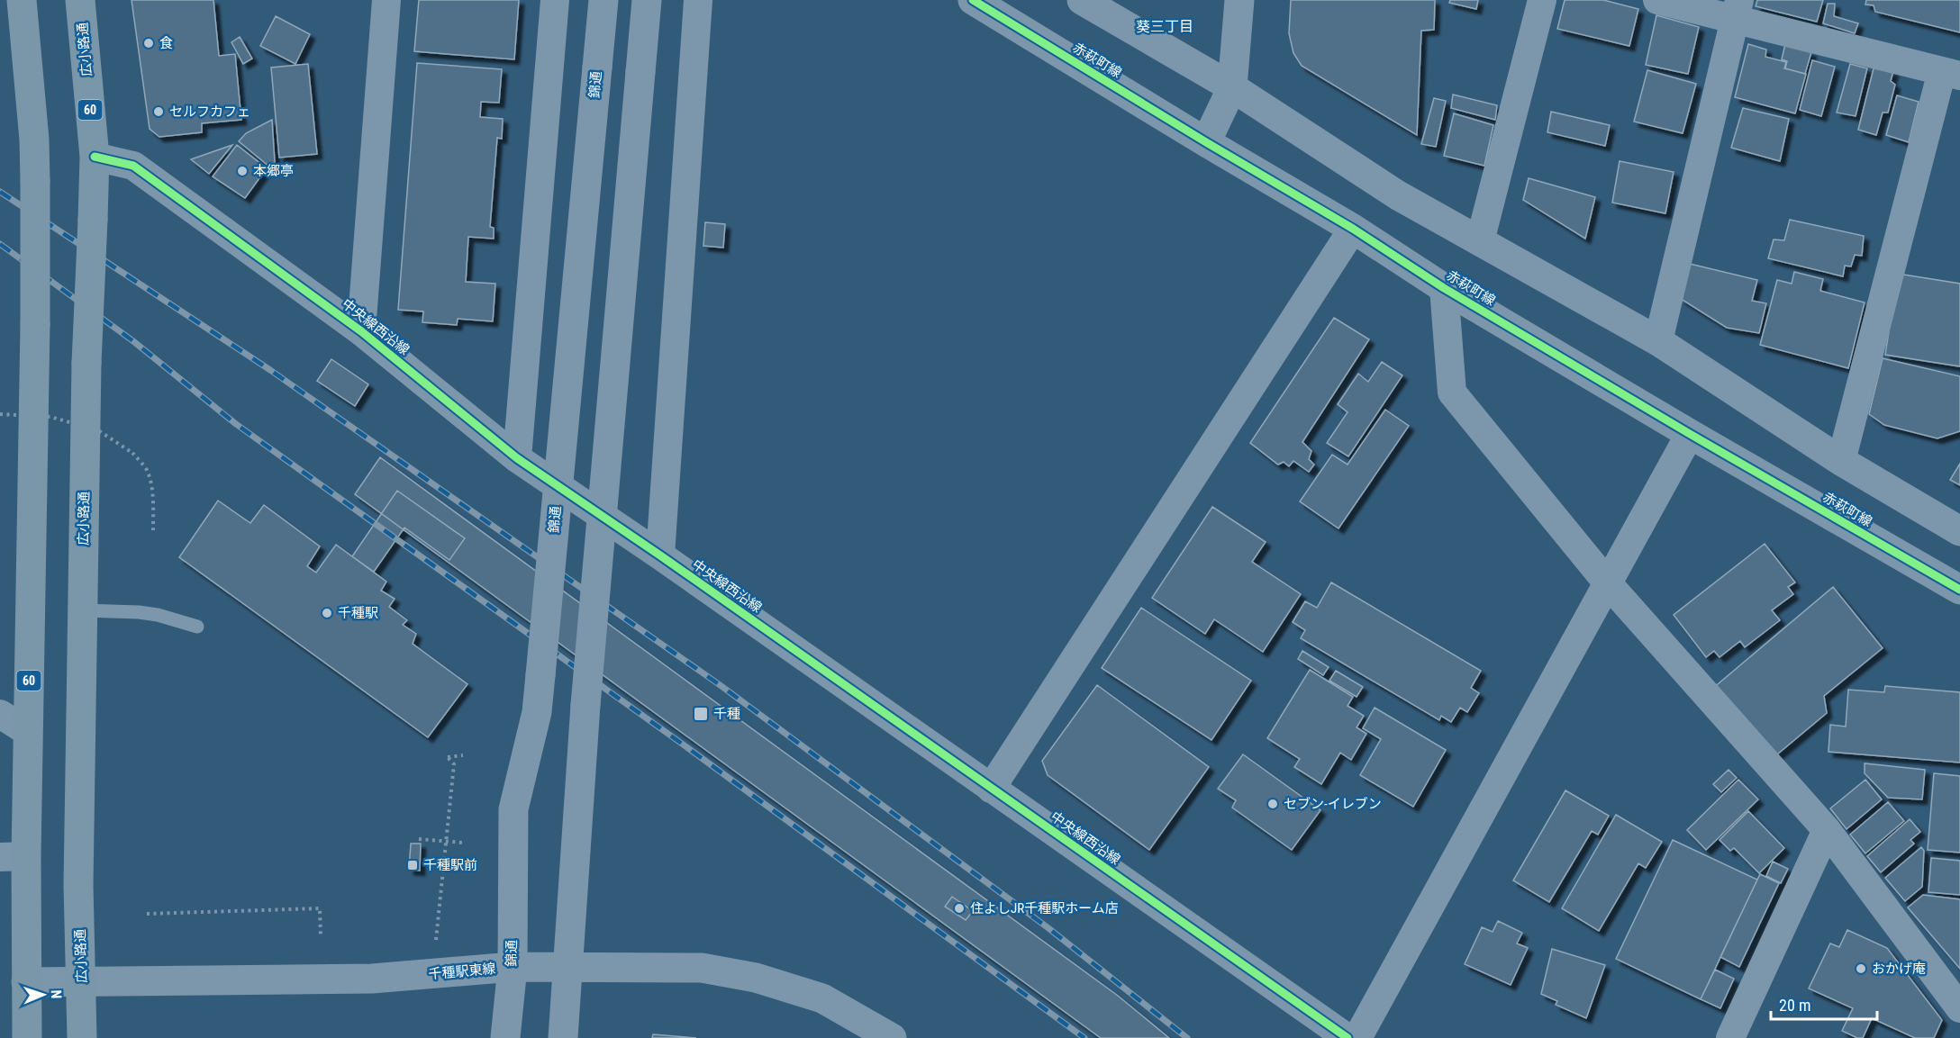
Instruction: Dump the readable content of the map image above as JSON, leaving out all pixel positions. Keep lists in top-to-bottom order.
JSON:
{
  "streets": {
    "main road": ["広小路通", "60"],
    "street": [
      "赤萩町線",
      "錦通",
      "中央線西沿線",
      "千種駅東線"
    ]
  },
  "crossings": [
    ["広小路通", "中央線西沿線"],
    ["広小路通", "千種駅東線"],
    ["錦通", "千種駅東線"],
    ["60", "千種駅東線"]
  ],
  "districts": ["葵三丁目"],
  "places": {
    "other": [
      "食",
      "セルフカフェ",
      "本郷亭",
      "千種駅",
      "セブン-イレブン",
      "住よしJR千種駅ホーム店",
      "おかげ庵"
    ],
    "transit": ["千種", "千種駅前"]
  },
  "scale_bar": "20 m",
  "north": "right"
}
